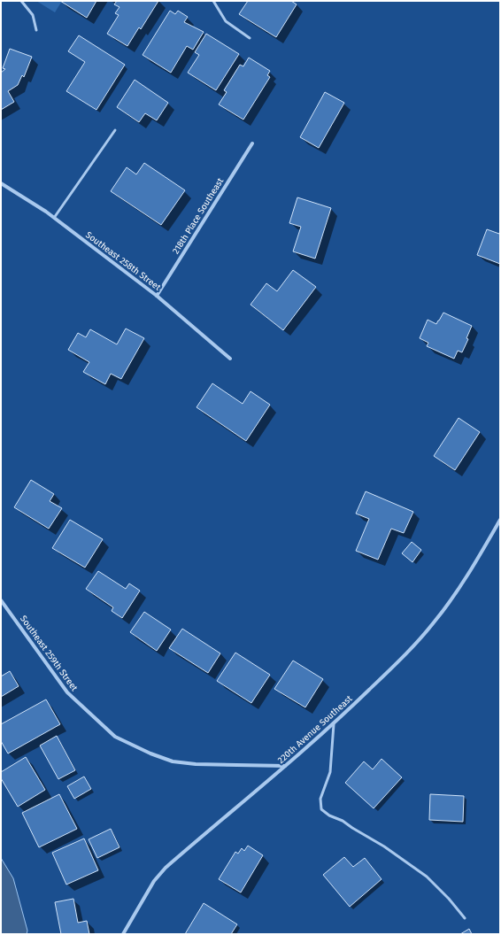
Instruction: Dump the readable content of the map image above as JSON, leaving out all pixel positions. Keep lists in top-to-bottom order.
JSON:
{
  "streets": {
    "street": [
      "218th Place Southeast",
      "Southeast 258th Street",
      "Southeast 259th Street",
      "220th Avenue Southeast"
    ]
  },
  "crossings": [
    ["218th Place Southeast", "Southeast 258th Street"],
    ["Southeast 259th Street", "220th Avenue Southeast"]
  ]
}
